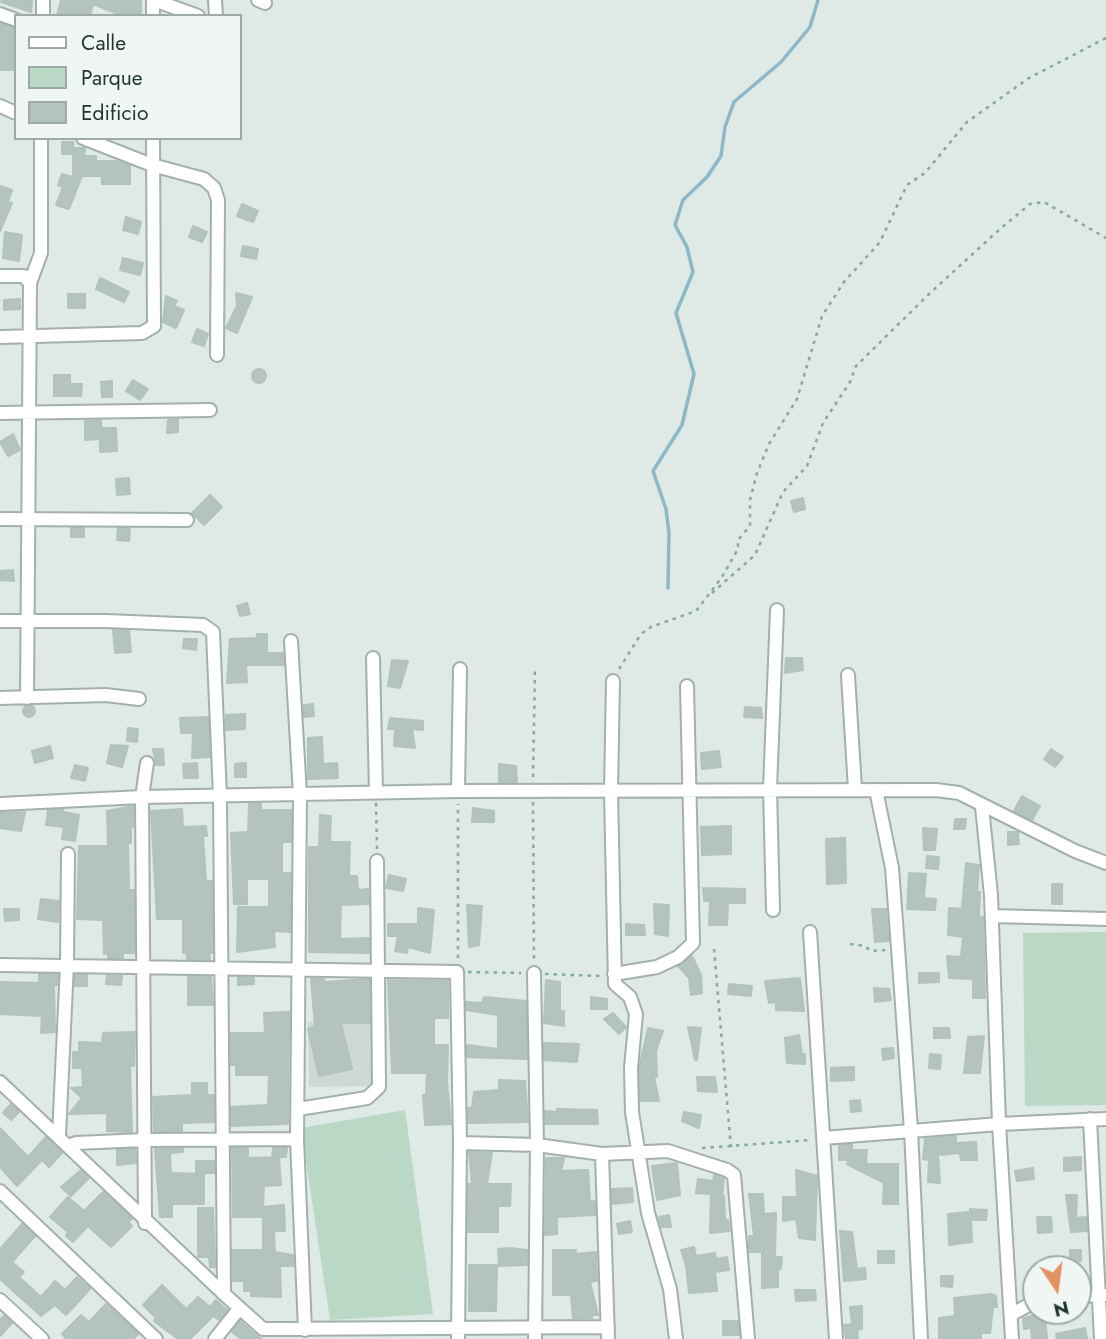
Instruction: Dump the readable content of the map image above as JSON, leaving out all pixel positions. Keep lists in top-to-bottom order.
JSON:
{
  "legend": ["Calle", "Parque", "Edificio"],
  "north": "bottom"
}
